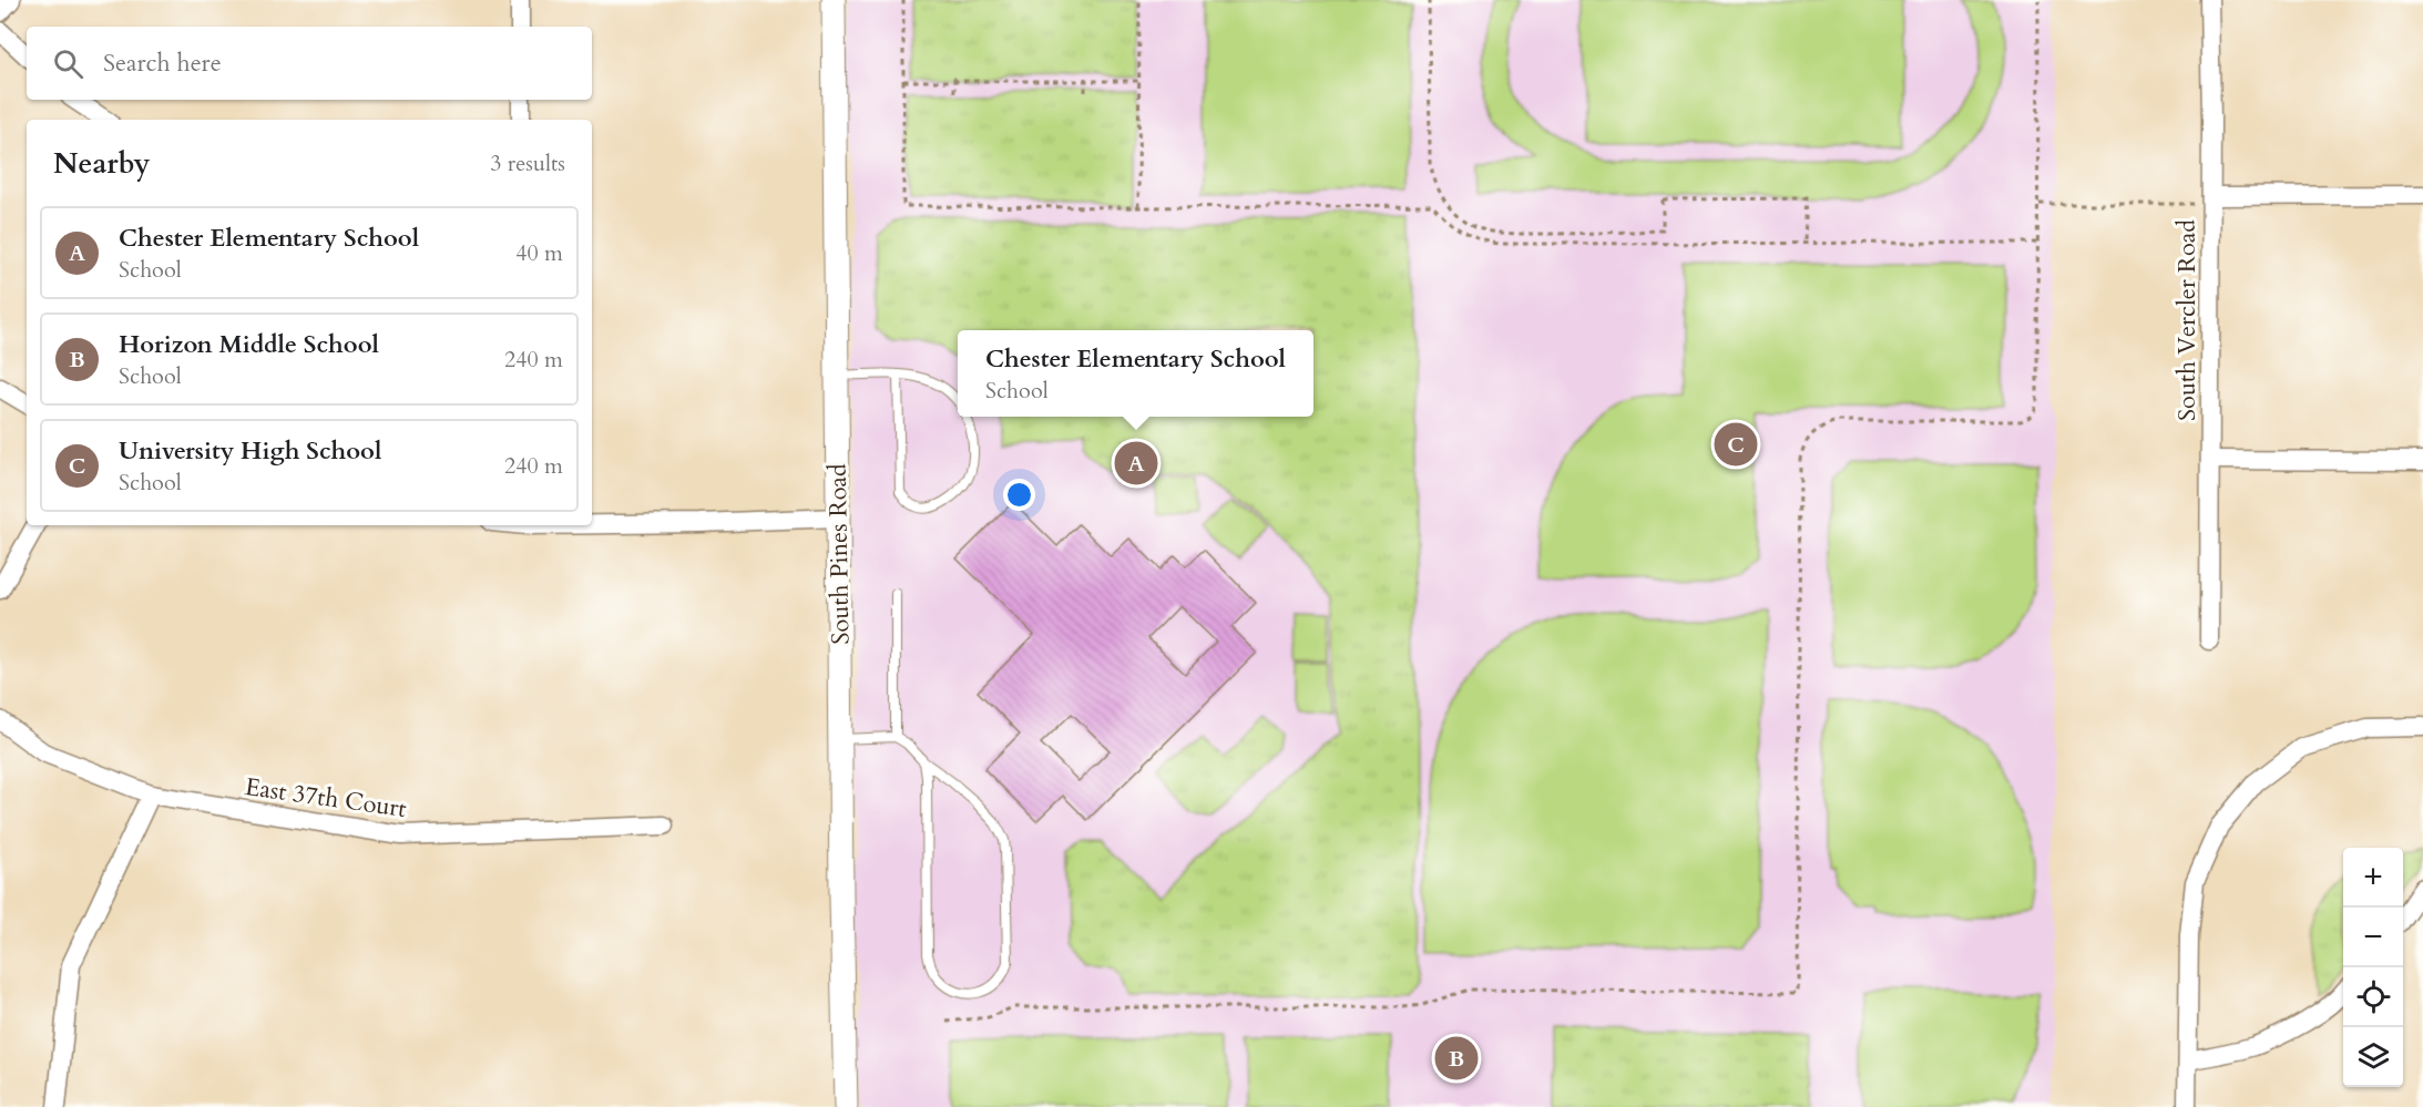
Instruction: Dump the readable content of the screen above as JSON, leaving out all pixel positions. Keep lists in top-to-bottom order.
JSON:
{
  "streets": {
    "street": ["South Vercler Road", "South Pines Road", "East 37th Court"]
  },
  "page": {
    "search": "Search here",
    "heading": ["Nearby", "3 results"],
    "list": [
      {
        "mark": "A",
        "name": "Chester Elementary School",
        "note": "School",
        "value": "40 m"
      },
      {
        "mark": "B",
        "name": "Horizon Middle School",
        "note": "School",
        "value": "240 m"
      },
      {
        "mark": "C",
        "name": "University High School",
        "note": "School",
        "value": "240 m"
      }
    ],
    "popup": ["Chester Elementary School", "School"],
    "pins": ["C", "A", "B"],
    "map_buttons": ["+", "−"]
  }
}
